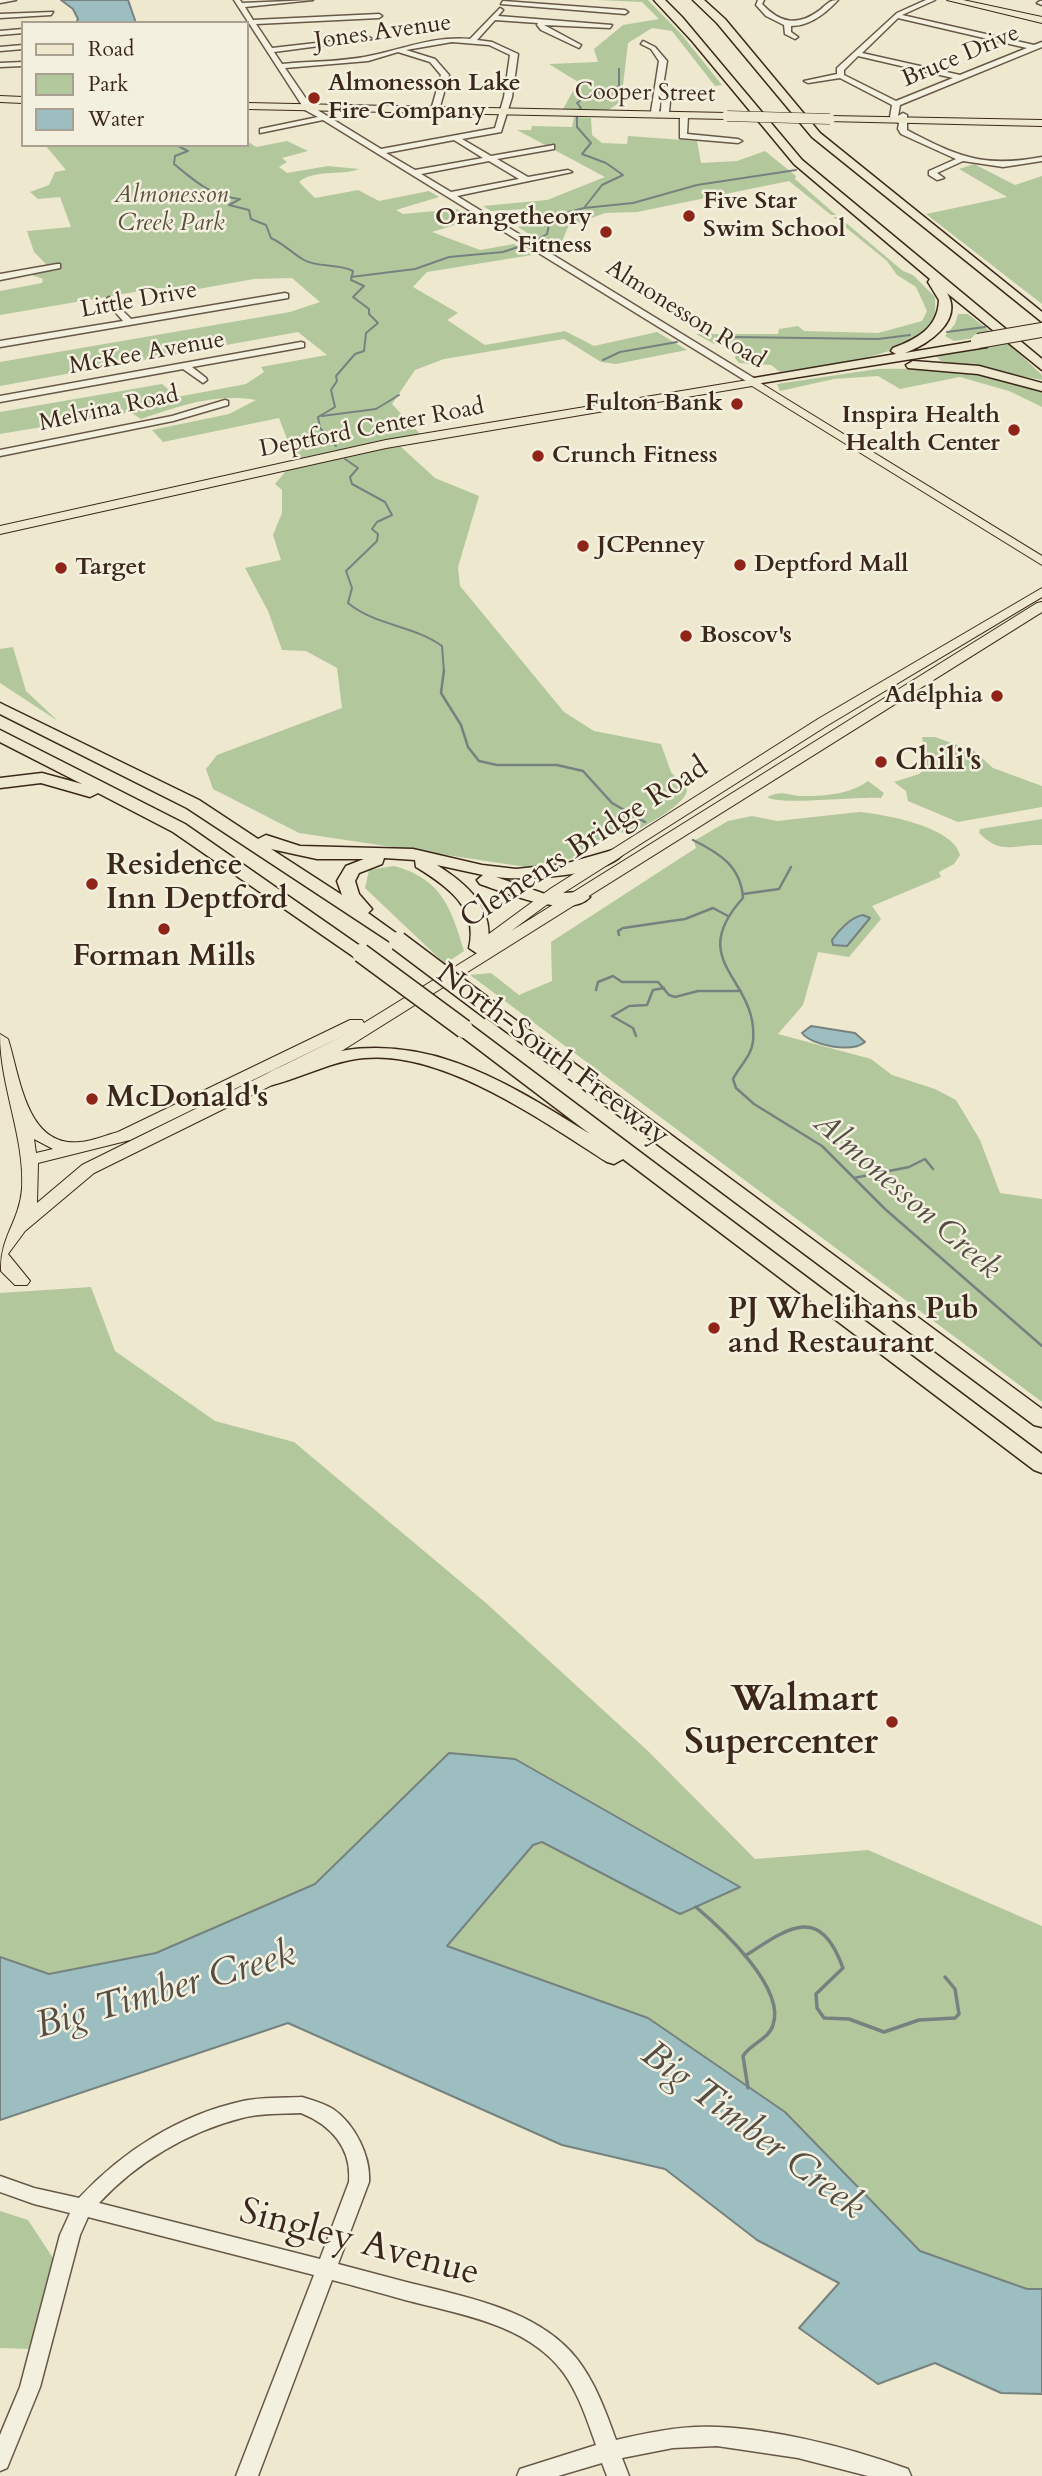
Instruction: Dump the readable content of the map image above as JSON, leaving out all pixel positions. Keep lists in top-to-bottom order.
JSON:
{
  "streets": {
    "highway": ["North-South Freeway"],
    "main road": [
      "Cooper Street",
      "Almonesson Road",
      "Deptford Center Road",
      "Clements Bridge Road"
    ],
    "street": [
      "Jones Avenue",
      "Bruce Drive",
      "Little Drive",
      "McKee Avenue",
      "Melvina Road",
      "Singley Avenue"
    ]
  },
  "crossings": [
    ["Jones Avenue", "Cooper Street"],
    ["Jones Avenue", "Almonesson Road"],
    ["Bruce Drive", "Cooper Street"],
    ["Cooper Street", "Almonesson Road"],
    ["Almonesson Road", "Deptford Center Road"]
  ],
  "water": ["Almonesson Creek", "Big Timber Creek"],
  "parks": ["Almonesson Creek Park"],
  "places": [
    "Almonesson Lake Fire Company",
    "Five Star Swim School",
    "Orangetheory Fitness",
    "Fulton Bank",
    "Inspira Health Health Center",
    "Crunch Fitness",
    "JCPenney",
    "Deptford Mall",
    "Target",
    "Boscov's",
    "Adelphia",
    "Chili's",
    "Residence Inn Deptford",
    "Forman Mills",
    "McDonald's",
    "PJ Whelihans Pub and Restaurant",
    "Walmart Supercenter"
  ],
  "legend": ["Road", "Park", "Water"]
}
